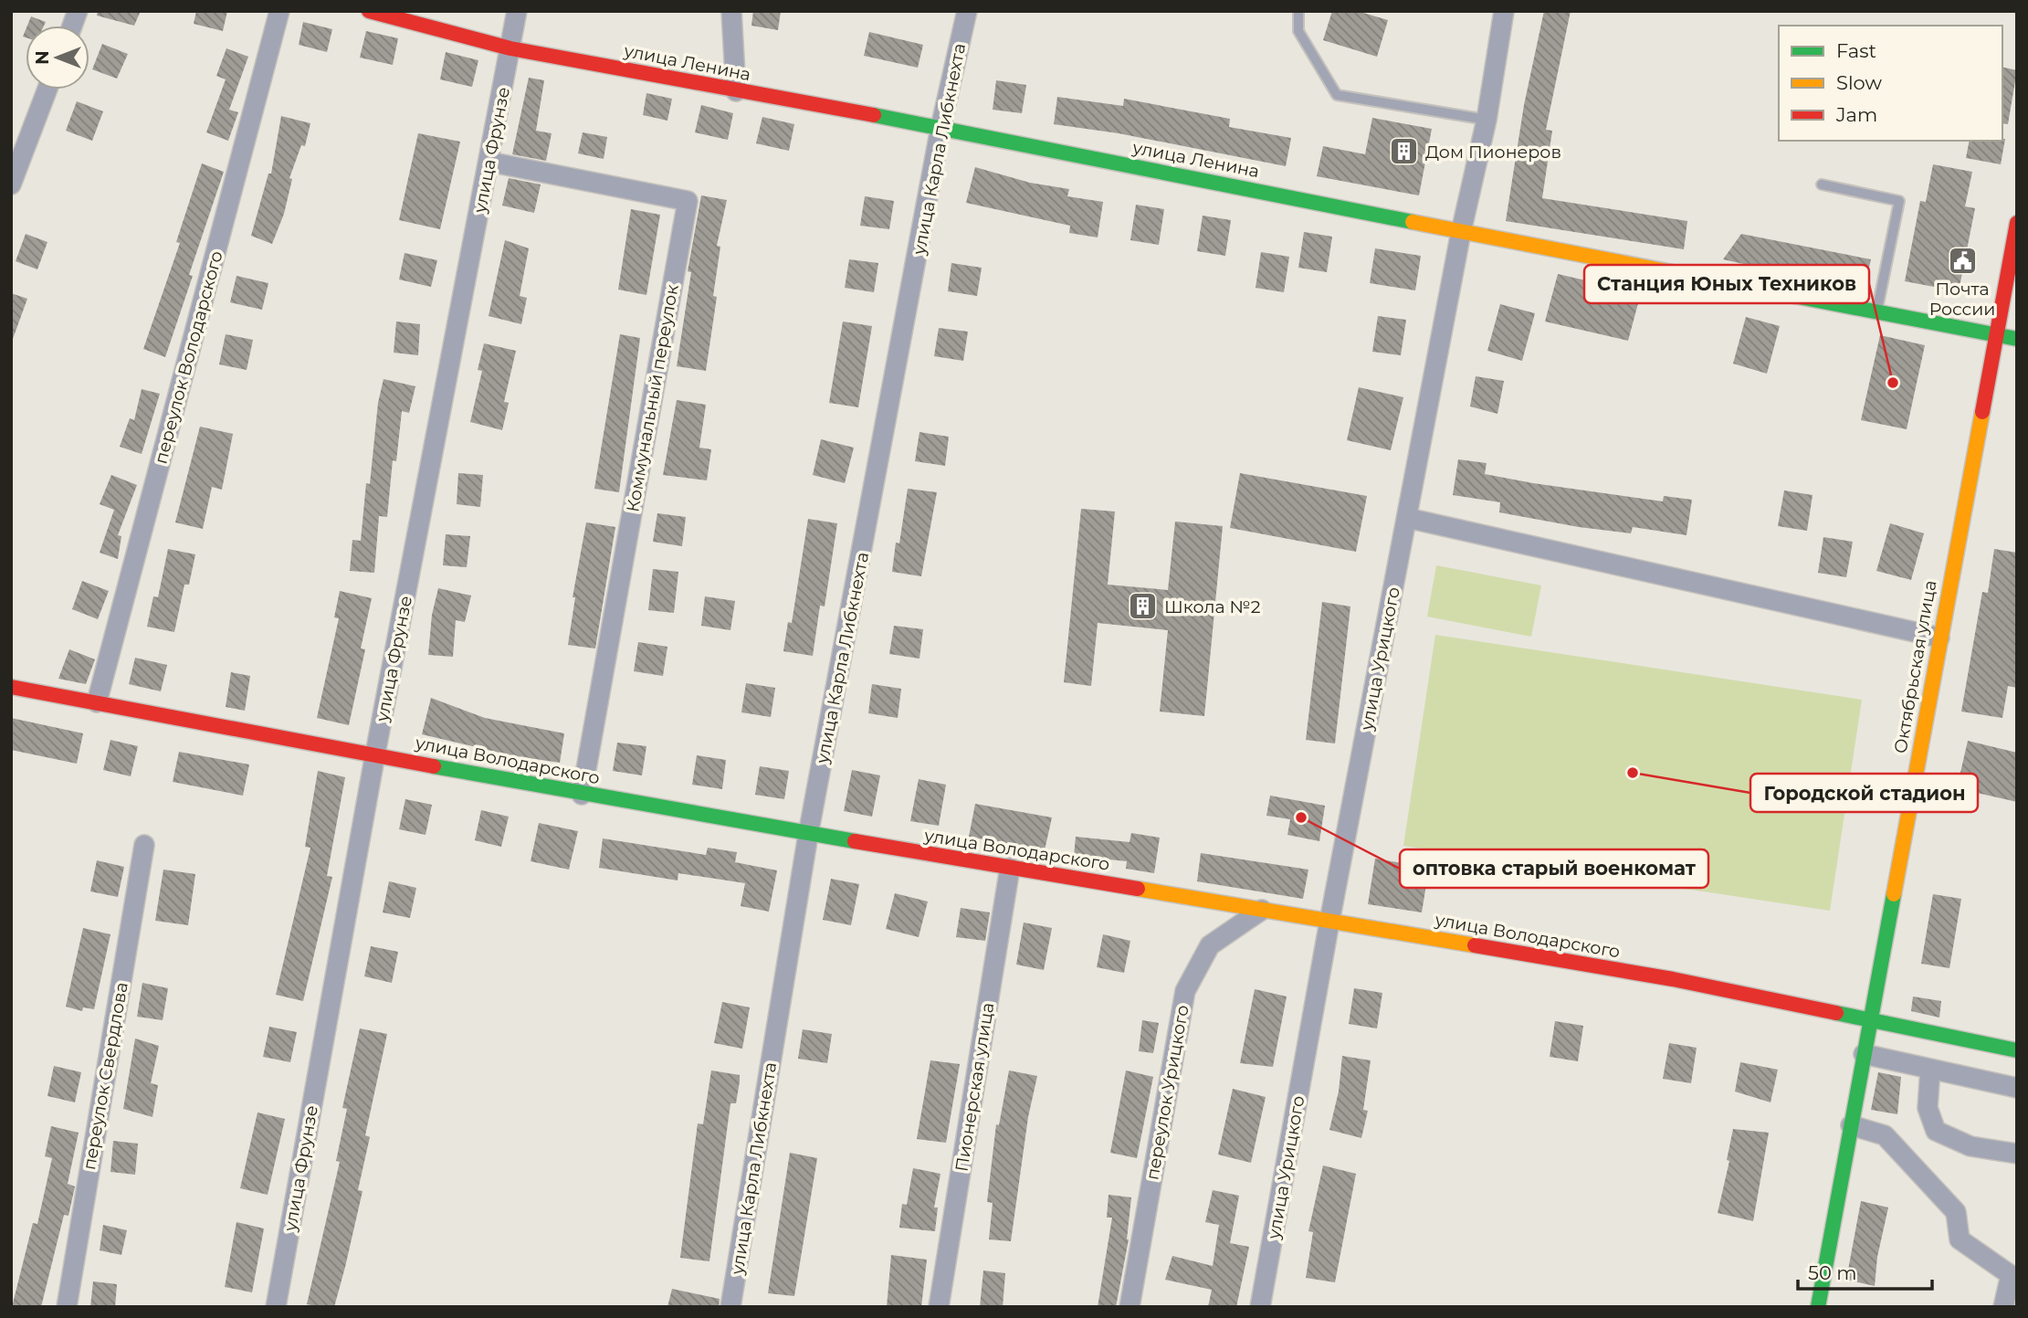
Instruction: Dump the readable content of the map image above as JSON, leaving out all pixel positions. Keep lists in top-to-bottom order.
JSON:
{
  "streets": {
    "street": [
      "улица Ленина",
      "улица Карла Либкнехта",
      "улица Фрунзе",
      "переулок Володарского",
      "Коммунальный переулок",
      "улица Урицкого",
      "Октябрьская улица",
      "улица Володарского",
      "переулок Свердлова",
      "Пионерская улица",
      "переулок Урицкого"
    ]
  },
  "crossings": [
    ["улица Ленина", "улица Карла Либкнехта"],
    ["улица Ленина", "улица Фрунзе"],
    ["улица Ленина", "улица Урицкого"],
    ["улица Ленина", "Октябрьская улица"],
    ["улица Карла Либкнехта", "улица Володарского"],
    ["улица Фрунзе", "Коммунальный переулок"],
    ["улица Фрунзе", "улица Володарского"],
    ["переулок Володарского", "улица Володарского"],
    ["Коммунальный переулок", "улица Володарского"],
    ["улица Урицкого", "улица Володарского"],
    ["Октябрьская улица", "улица Володарского"],
    ["улица Володарского", "Пионерская улица"],
    ["улица Володарского", "переулок Урицкого"]
  ],
  "places": {
    "building": ["Дом Пионеров", "Школа №2"],
    "public building": ["Почта России"],
    "other": ["Станция Юных Техников", "Городской стадион", "оптовка старый военкомат"]
  },
  "legend": ["Fast", "Slow", "Jam"],
  "scale_bar": "50 m",
  "north": "left"
}
